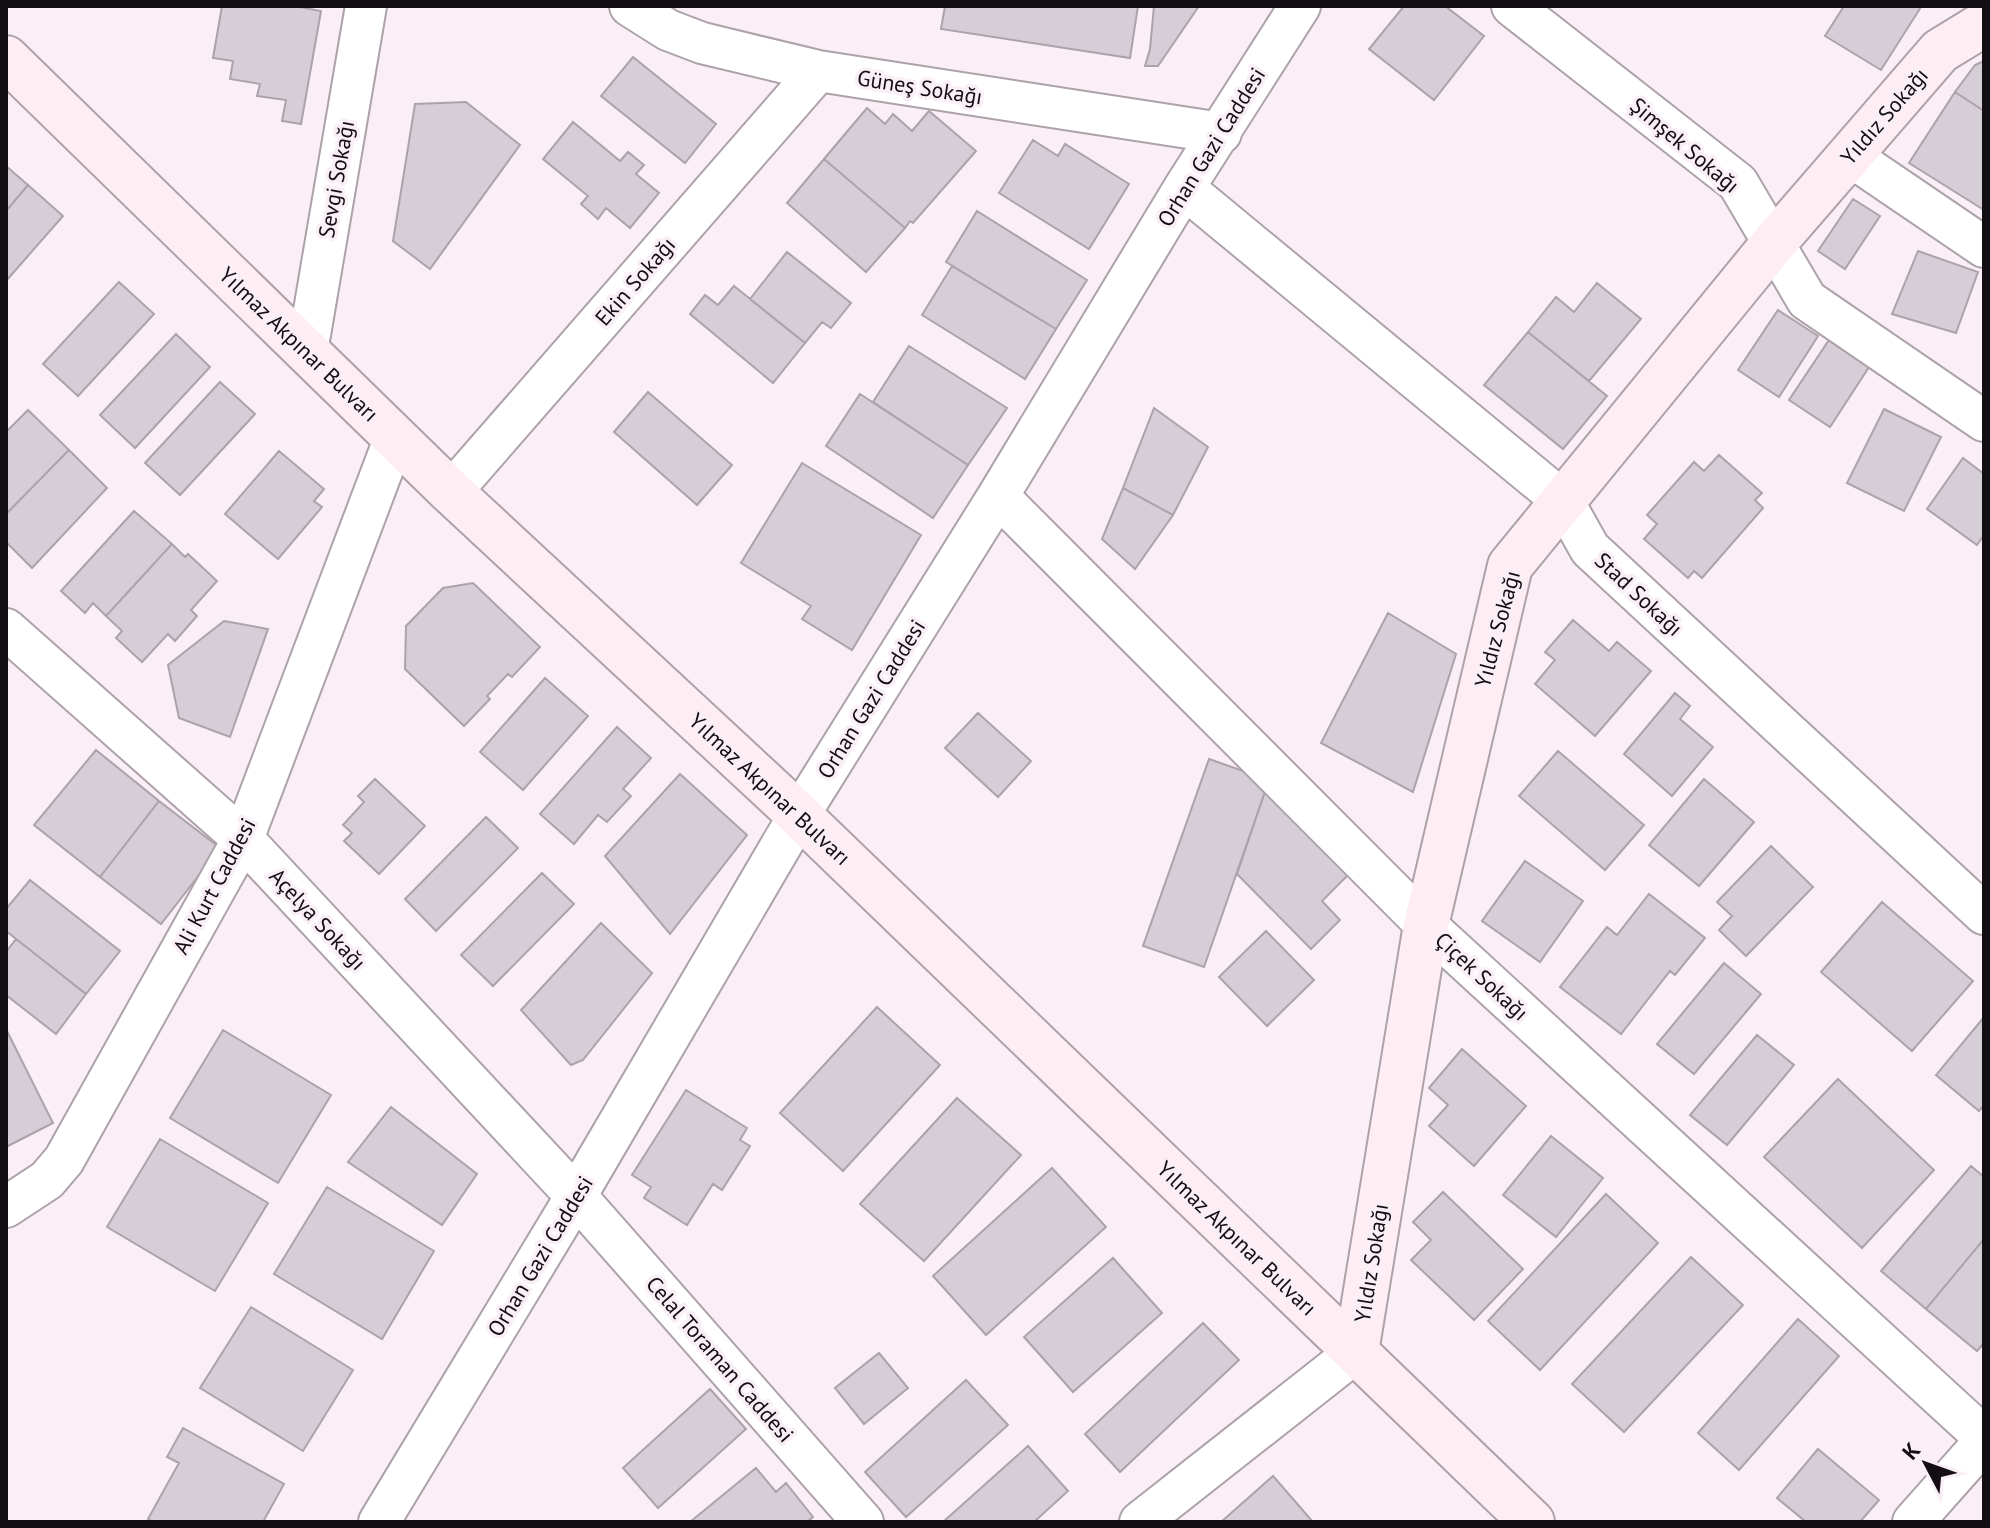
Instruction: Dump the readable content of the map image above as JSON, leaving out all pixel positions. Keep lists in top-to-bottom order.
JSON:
{
  "streets": {
    "main road": ["Yıldız Sokağı", "Yılmaz Akpınar Bulvarı"],
    "street": [
      "Güneş Sokağı",
      "Şimşek Sokağı",
      "Orhan Gazi Caddesi",
      "Sevgi Sokağı",
      "Ekin Sokağı",
      "Stad Sokağı",
      "Ali Kurt Caddesi",
      "Açelya Sokağı",
      "Çiçek Sokağı",
      "Celal Toraman Caddesi"
    ]
  },
  "crossings": [
    ["Güneş Sokağı", "Orhan Gazi Caddesi"],
    ["Güneş Sokağı", "Ekin Sokağı"],
    ["Yıldız Sokağı", "Şimşek Sokağı"],
    ["Yıldız Sokağı", "Yılmaz Akpınar Bulvarı"],
    ["Yıldız Sokağı", "Stad Sokağı"],
    ["Yıldız Sokağı", "Çiçek Sokağı"],
    ["Orhan Gazi Caddesi", "Yılmaz Akpınar Bulvarı"],
    ["Orhan Gazi Caddesi", "Stad Sokağı"],
    ["Orhan Gazi Caddesi", "Açelya Sokağı"],
    ["Orhan Gazi Caddesi", "Çiçek Sokağı"],
    ["Orhan Gazi Caddesi", "Celal Toraman Caddesi"],
    ["Sevgi Sokağı", "Yılmaz Akpınar Bulvarı"],
    ["Ekin Sokağı", "Yılmaz Akpınar Bulvarı"],
    ["Yılmaz Akpınar Bulvarı", "Ali Kurt Caddesi"],
    ["Ali Kurt Caddesi", "Açelya Sokağı"],
    ["Açelya Sokağı", "Celal Toraman Caddesi"]
  ],
  "north": "top left"
}
